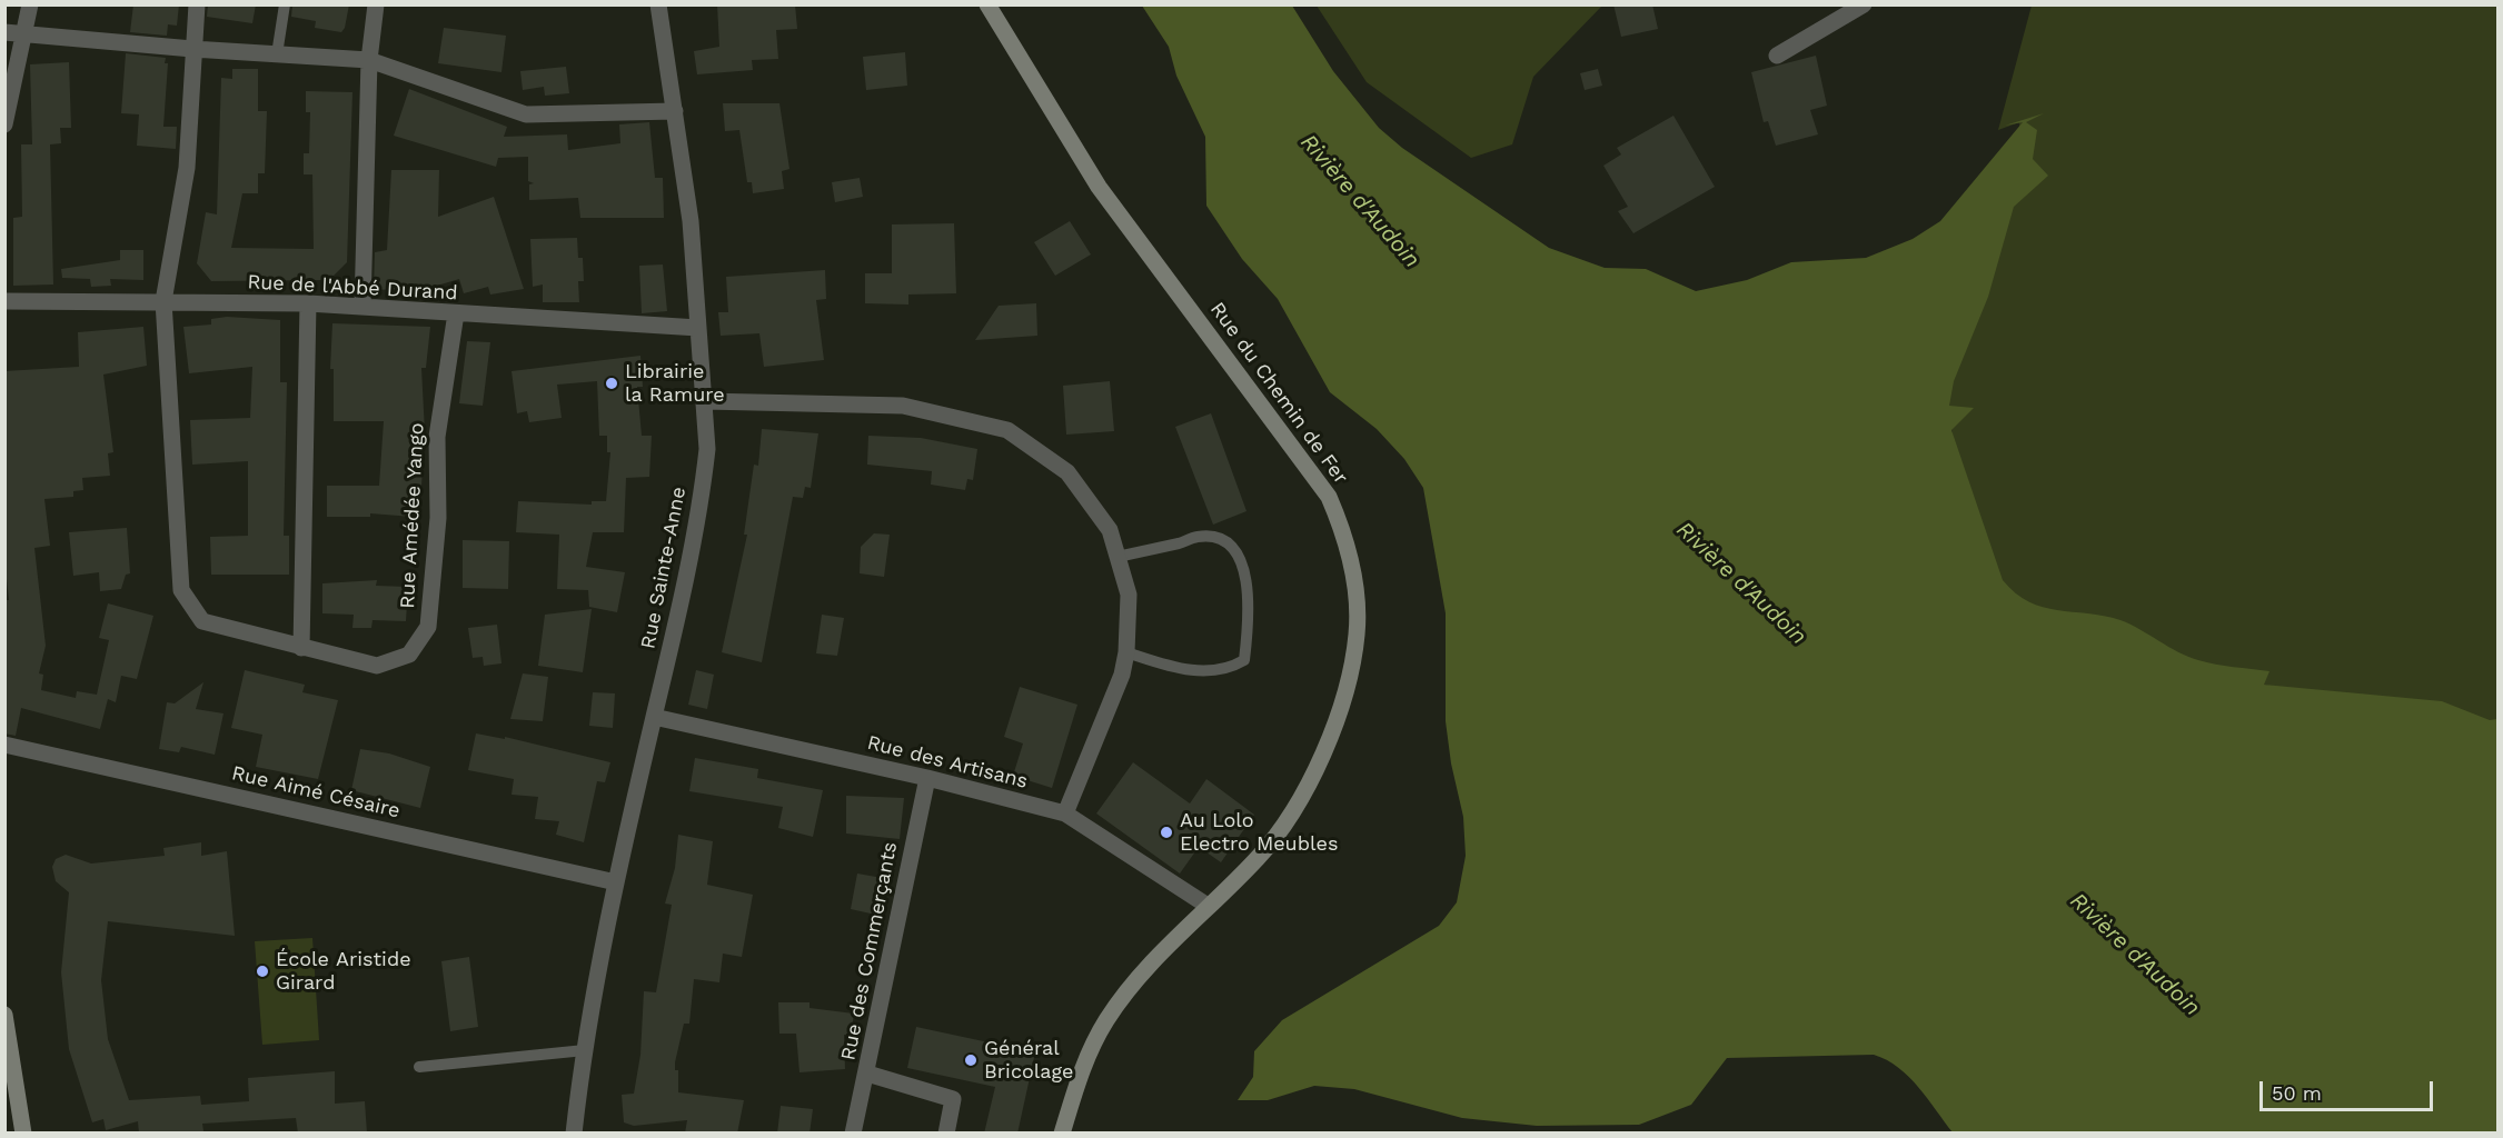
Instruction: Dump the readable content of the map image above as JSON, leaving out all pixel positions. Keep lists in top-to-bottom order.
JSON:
{
  "streets": {
    "main road": ["Rue du Chemin de Fer"],
    "street": [
      "Rue de l'Abbé Durand",
      "Rue Amédée Yango",
      "Rue Sainte-Anne",
      "Rue des Artisans",
      "Rue Aimé Césaire",
      "Rue des Commerçants"
    ]
  },
  "crossings": [
    ["Rue de l'Abbé Durand", "Rue Amédée Yango"],
    ["Rue de l'Abbé Durand", "Rue Sainte-Anne"],
    ["Rue du Chemin de Fer", "Rue des Artisans"],
    ["Rue Sainte-Anne", "Rue des Artisans"],
    ["Rue Sainte-Anne", "Rue Aimé Césaire"],
    ["Rue des Artisans", "Rue des Commerçants"]
  ],
  "water": ["Rivière d'Audoin"],
  "places": [
    "Librairie la Ramure",
    "Au Lolo Electro Meubles",
    "École Aristide Girard",
    "Général Bricolage"
  ],
  "scale_bar": "50 m"
}
